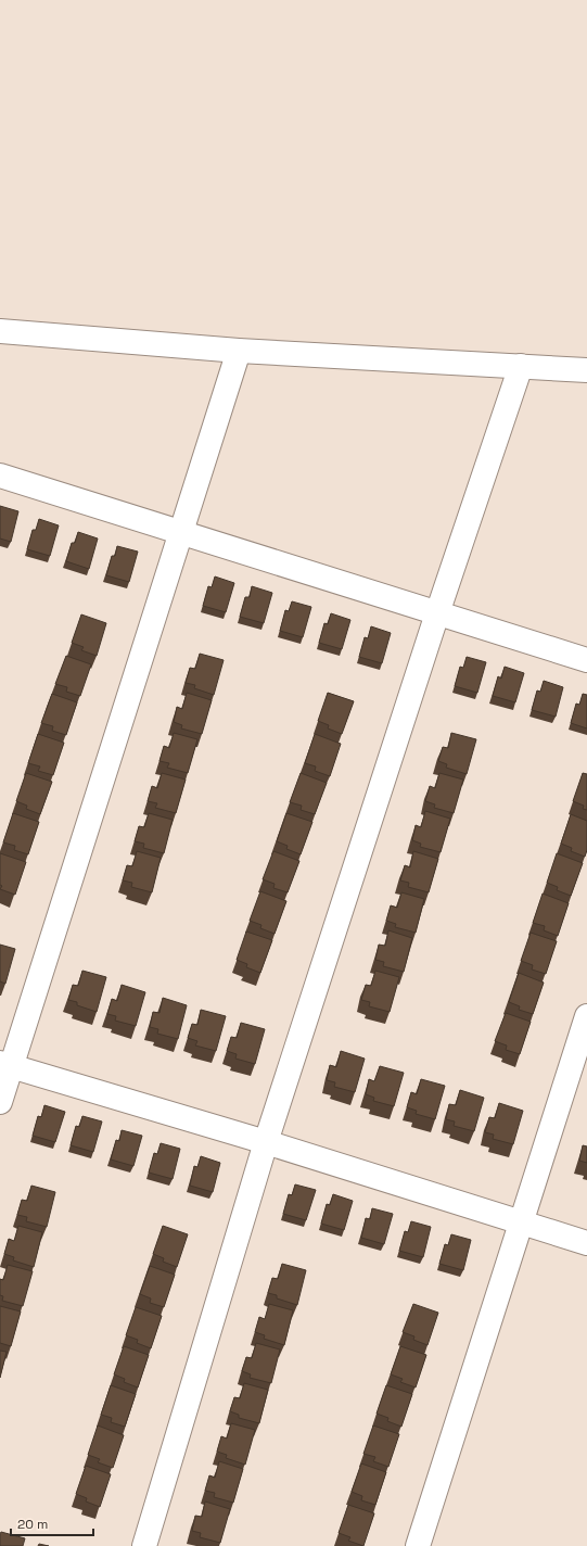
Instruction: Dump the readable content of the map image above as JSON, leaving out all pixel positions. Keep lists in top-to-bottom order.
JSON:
{
  "scale_bar": "20 m"
}
